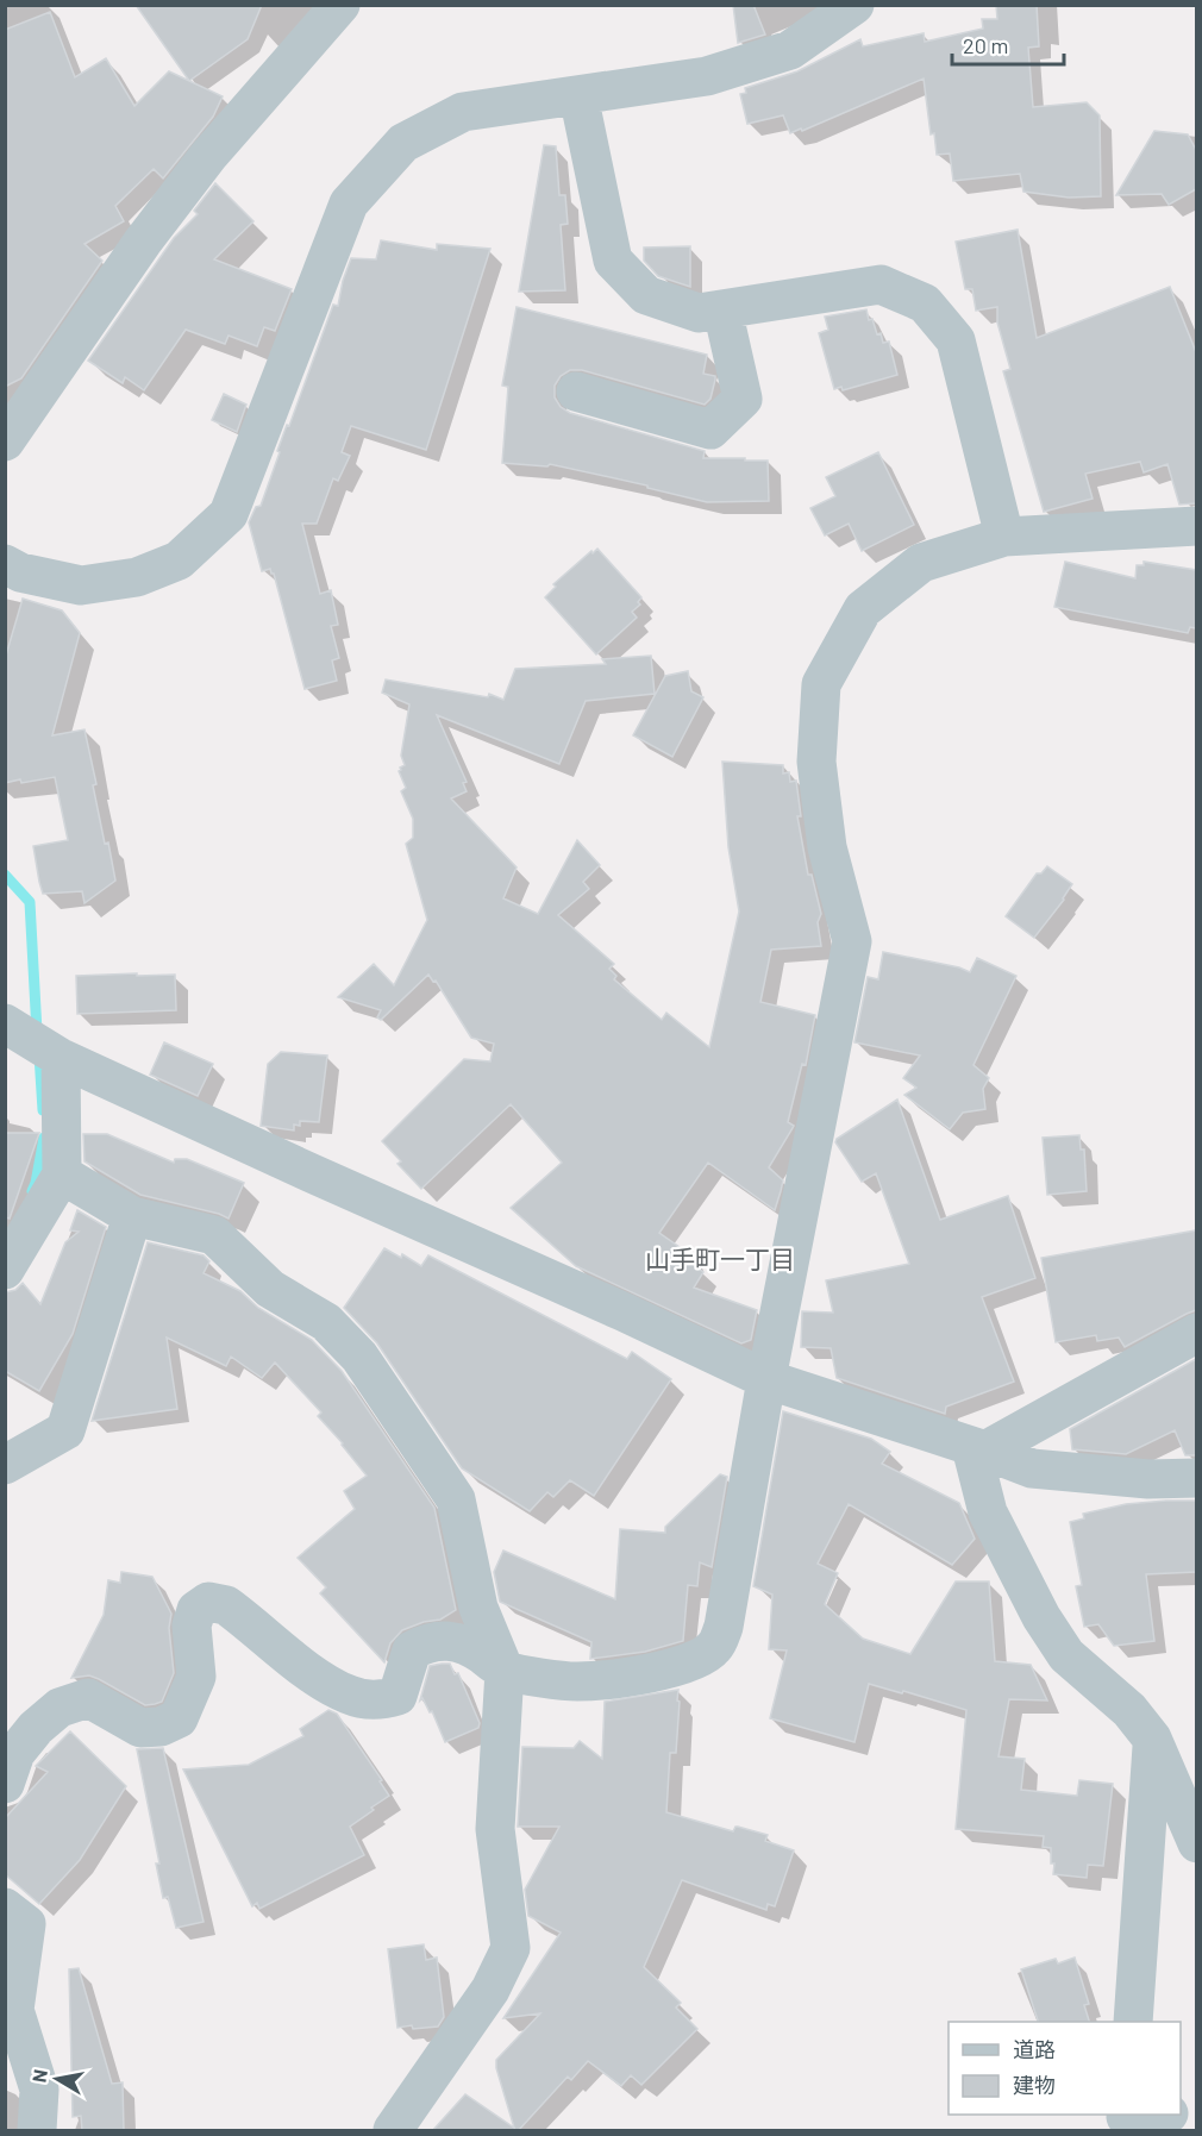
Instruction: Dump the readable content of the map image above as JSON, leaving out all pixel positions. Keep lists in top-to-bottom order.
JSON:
{
  "districts": ["山手町一丁目"],
  "legend": ["道路", "建物"],
  "scale_bar": "20 m",
  "north": "left"
}
